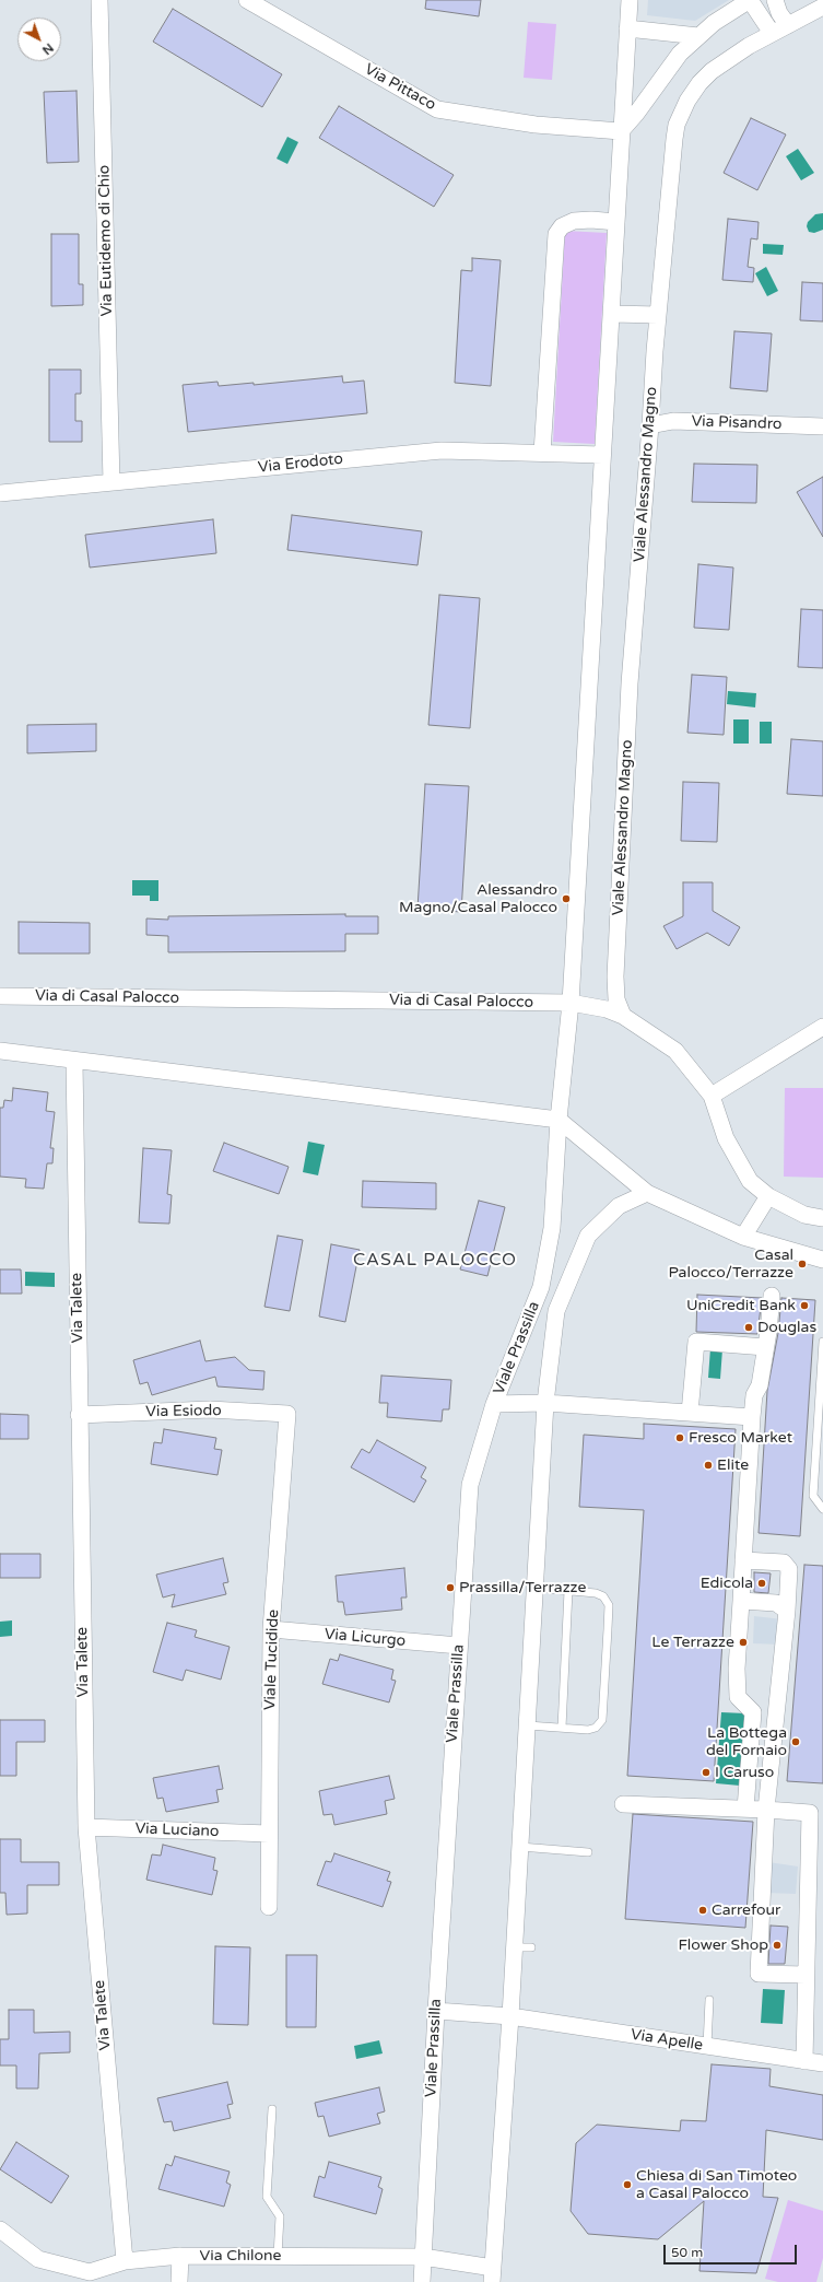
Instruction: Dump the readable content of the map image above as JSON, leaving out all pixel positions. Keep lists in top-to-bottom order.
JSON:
{
  "streets": {
    "street": [
      "Via Pittaco",
      "Via Eutidemo di Chio",
      "Via Pisandro",
      "Via Erodoto",
      "Viale Alessandro Magno",
      "Via di Casal Palocco",
      "Via Talete",
      "Viale Prassilla",
      "Via Esiodo",
      "Via Licurgo",
      "Viale Tucidide",
      "Via Luciano",
      "Via Apelle",
      "Via Chilone"
    ]
  },
  "crossings": [
    ["Via Eutidemo di Chio", "Via Erodoto"],
    ["Via Pisandro", "Viale Alessandro Magno"],
    ["Viale Alessandro Magno", "Via di Casal Palocco"],
    ["Via Talete", "Via Esiodo"],
    ["Via Talete", "Via Luciano"],
    ["Via Talete", "Via Chilone"],
    ["Viale Prassilla", "Via Licurgo"],
    ["Viale Prassilla", "Via Apelle"],
    ["Viale Prassilla", "Via Chilone"],
    ["Via Esiodo", "Viale Tucidide"],
    ["Via Licurgo", "Viale Tucidide"],
    ["Viale Tucidide", "Via Luciano"]
  ],
  "districts": ["CASAL PALOCCO"],
  "places": [
    "Alessandro Magno/Casal Palocco",
    "Casal Palocco/Terrazze",
    "UniCredit Bank",
    "Douglas",
    "Fresco Market",
    "Elite",
    "Edicola",
    "Prassilla/Terrazze",
    "Le Terrazze",
    "La Bottega del Fornaio",
    "I Caruso",
    "Carrefour",
    "Flower Shop",
    "Chiesa di San Timoteo a Casal Palocco"
  ],
  "scale_bar": "50 m",
  "north": "bottom right"
}
